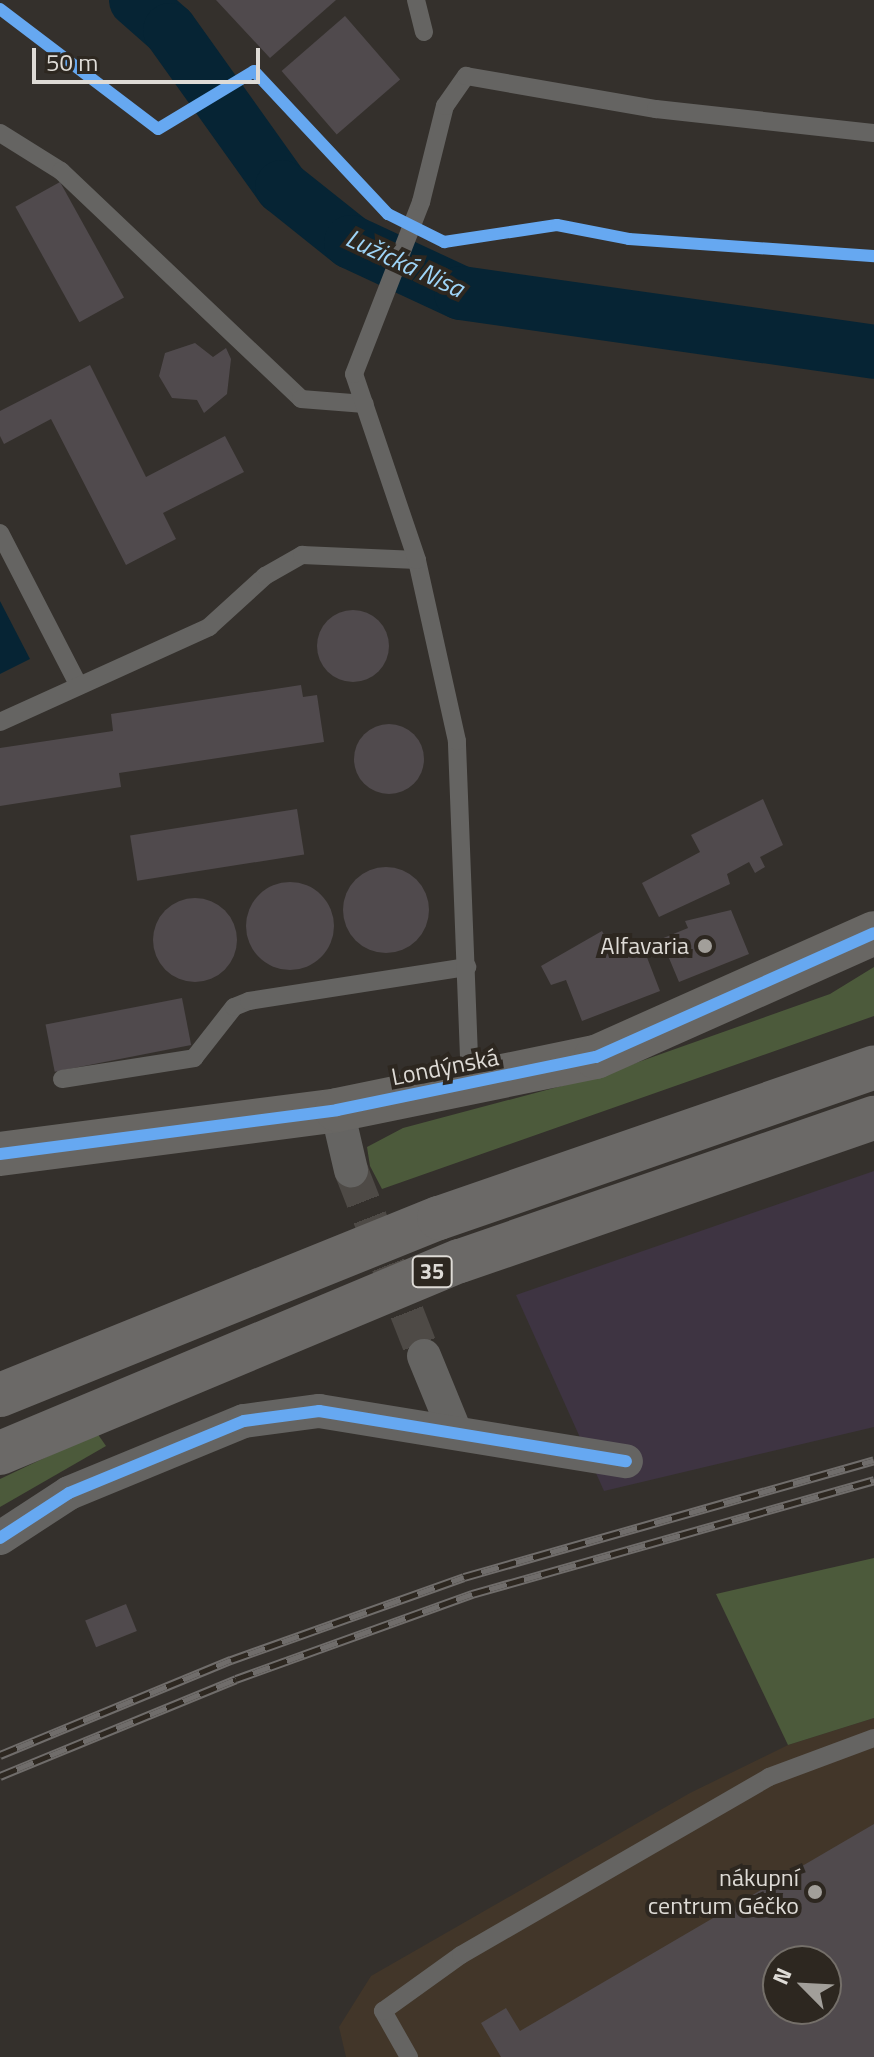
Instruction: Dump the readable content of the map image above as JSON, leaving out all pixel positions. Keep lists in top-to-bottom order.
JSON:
{
  "streets": {
    "highway": ["35"],
    "street": ["Londýnská"]
  },
  "water": ["Lužická Nisa"],
  "places": ["Alfavaria", "nákupní centrum Géčko"],
  "scale_bar": "50 m",
  "north": "top left"
}
